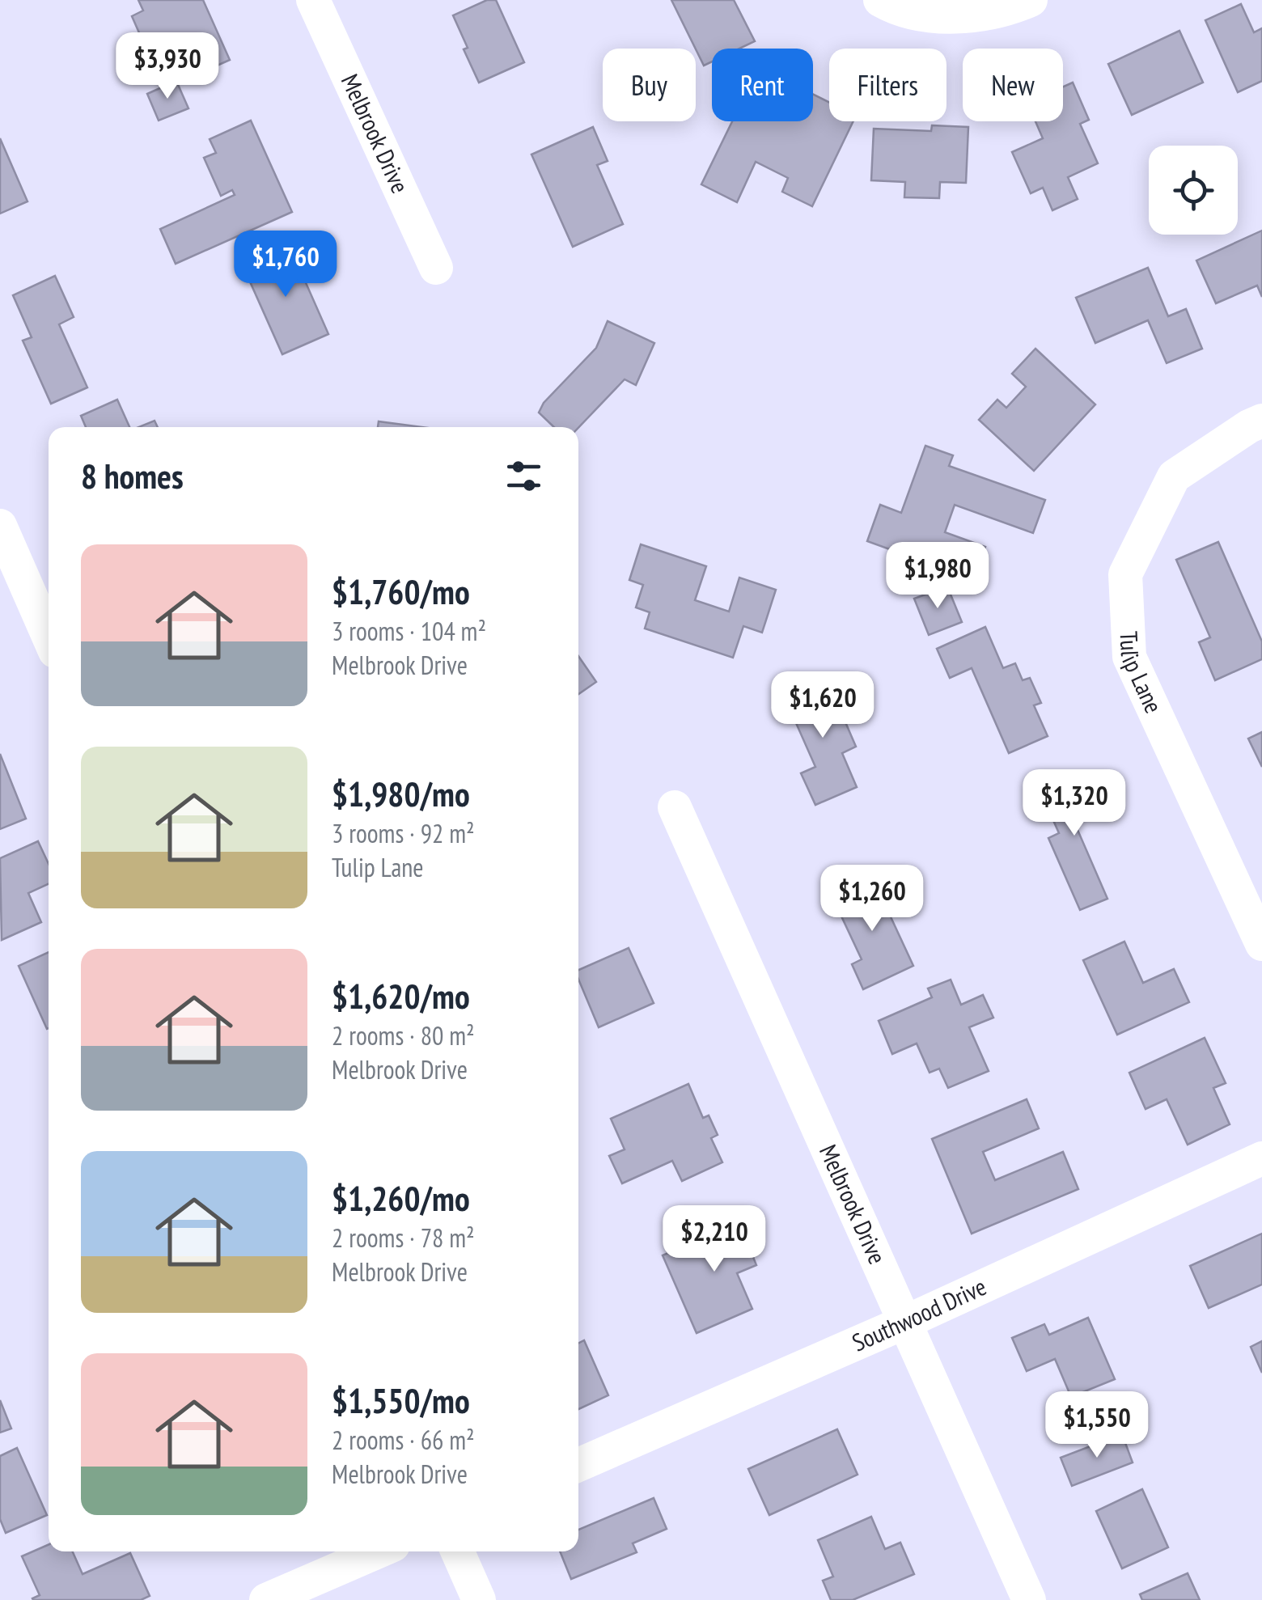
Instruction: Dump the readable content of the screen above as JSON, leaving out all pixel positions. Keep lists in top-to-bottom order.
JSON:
{
  "streets": {
    "street": ["Melbrook Drive", "Tulip Lane", "Southwood Drive"]
  },
  "crossings": [
    ["Melbrook Drive", "Southwood Drive"]
  ],
  "page": {
    "price": [
      "$3,930",
      "$1,760",
      "$1,980",
      "$1,620",
      "$1,320",
      "$1,260",
      "$2,210",
      "$1,550"
    ],
    "chip": [
      "Buy",
      "Rent",
      "Filters",
      "New"
    ],
    "heading": "8 homes",
    "list": [
      {
        "name": "$1,760/mo",
        "note": "3 rooms · 104 m² · Melbrook Drive"
      },
      {
        "name": "$1,980/mo",
        "note": "3 rooms · 92 m² · Tulip Lane"
      },
      {
        "name": "$1,620/mo",
        "note": "2 rooms · 80 m² · Melbrook Drive"
      },
      {
        "name": "$1,260/mo",
        "note": "2 rooms · 78 m² · Melbrook Drive"
      },
      {
        "name": "$1,550/mo",
        "note": "2 rooms · 66 m² · Melbrook Drive"
      }
    ]
  }
}
